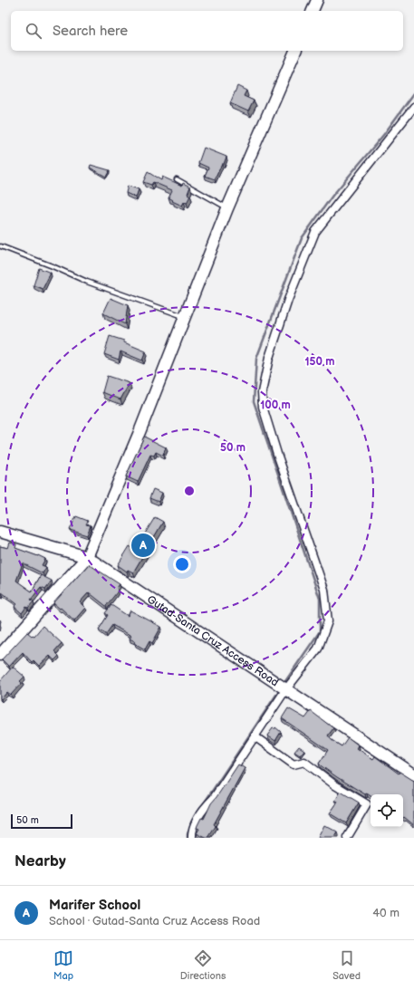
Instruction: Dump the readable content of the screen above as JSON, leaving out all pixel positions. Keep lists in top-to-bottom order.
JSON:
{
  "streets": {
    "street": ["Gutad-Santa Cruz Access Road"]
  },
  "scale_bar": "50 m",
  "page": {
    "search": "Search here",
    "pins": "A",
    "scale": "50 m",
    "heading": "Nearby",
    "list": [
      {
        "mark": "A",
        "name": "Marifer School",
        "note": "School · Gutad-Santa Cruz Access Road",
        "value": "40 m"
      }
    ],
    "nav": ["Map", "Directions", "Saved"]
  },
  "rings": ["150 m", "100 m", "50 m"]
}
